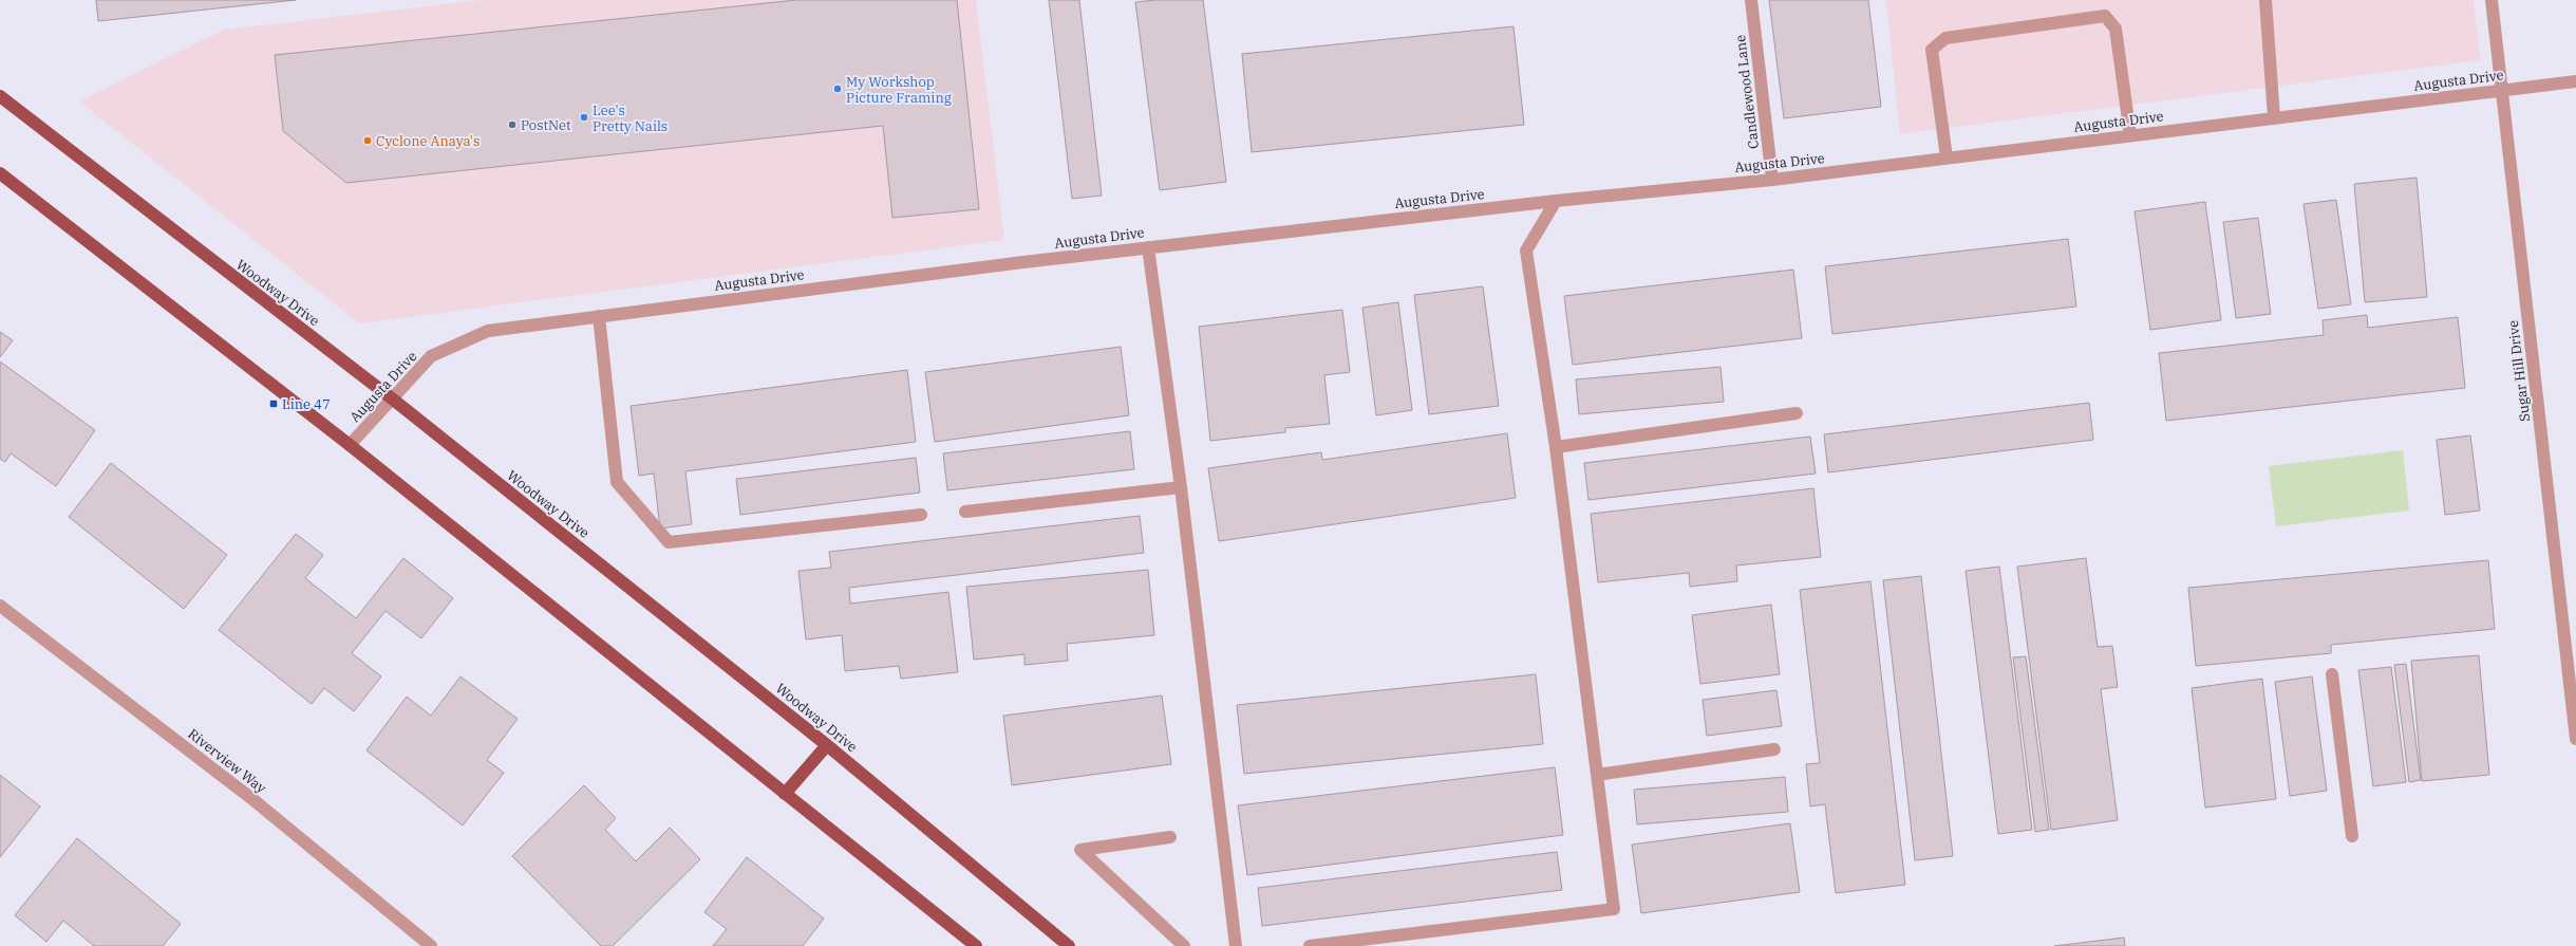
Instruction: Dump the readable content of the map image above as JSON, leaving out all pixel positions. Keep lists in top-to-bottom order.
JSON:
{
  "streets": {
    "main road": ["Woodway Drive"],
    "street": [
      "Augusta Drive",
      "Candlewood Lane",
      "Sugar Hill Drive",
      "Riverview Way"
    ]
  },
  "crossings": [
    ["Augusta Drive", "Candlewood Lane"],
    ["Augusta Drive", "Woodway Drive"],
    ["Augusta Drive", "Sugar Hill Drive"]
  ],
  "places": {
    "other": [
      "My Workshop Picture Framing",
      "Lee's Pretty Nails",
      "PostNet",
      "Cyclone Anaya's"
    ],
    "transit": ["Line 47"]
  }
}
